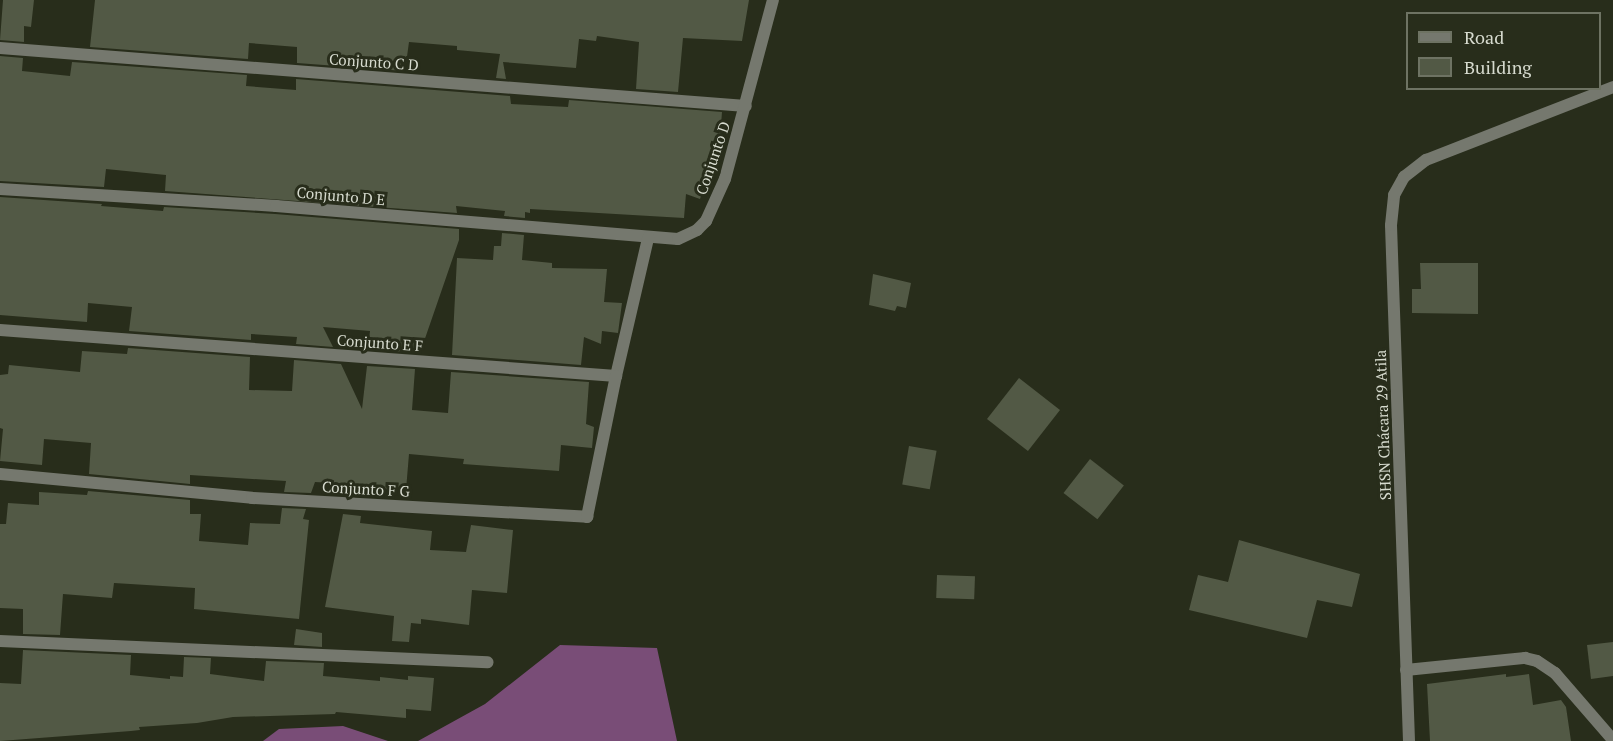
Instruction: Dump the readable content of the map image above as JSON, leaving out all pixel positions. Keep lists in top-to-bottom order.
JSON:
{
  "streets": {
    "street": [
      "Conjunto C D",
      "Conjunto D",
      "Conjunto D E",
      "Conjunto E F",
      "SHSN Chácara 29 Atila",
      "Conjunto F G"
    ]
  },
  "crossings": [
    ["Conjunto C D", "Conjunto D"],
    ["Conjunto D", "Conjunto D E"],
    ["Conjunto E F", "Conjunto F G"]
  ],
  "legend": ["Road", "Building"]
}
